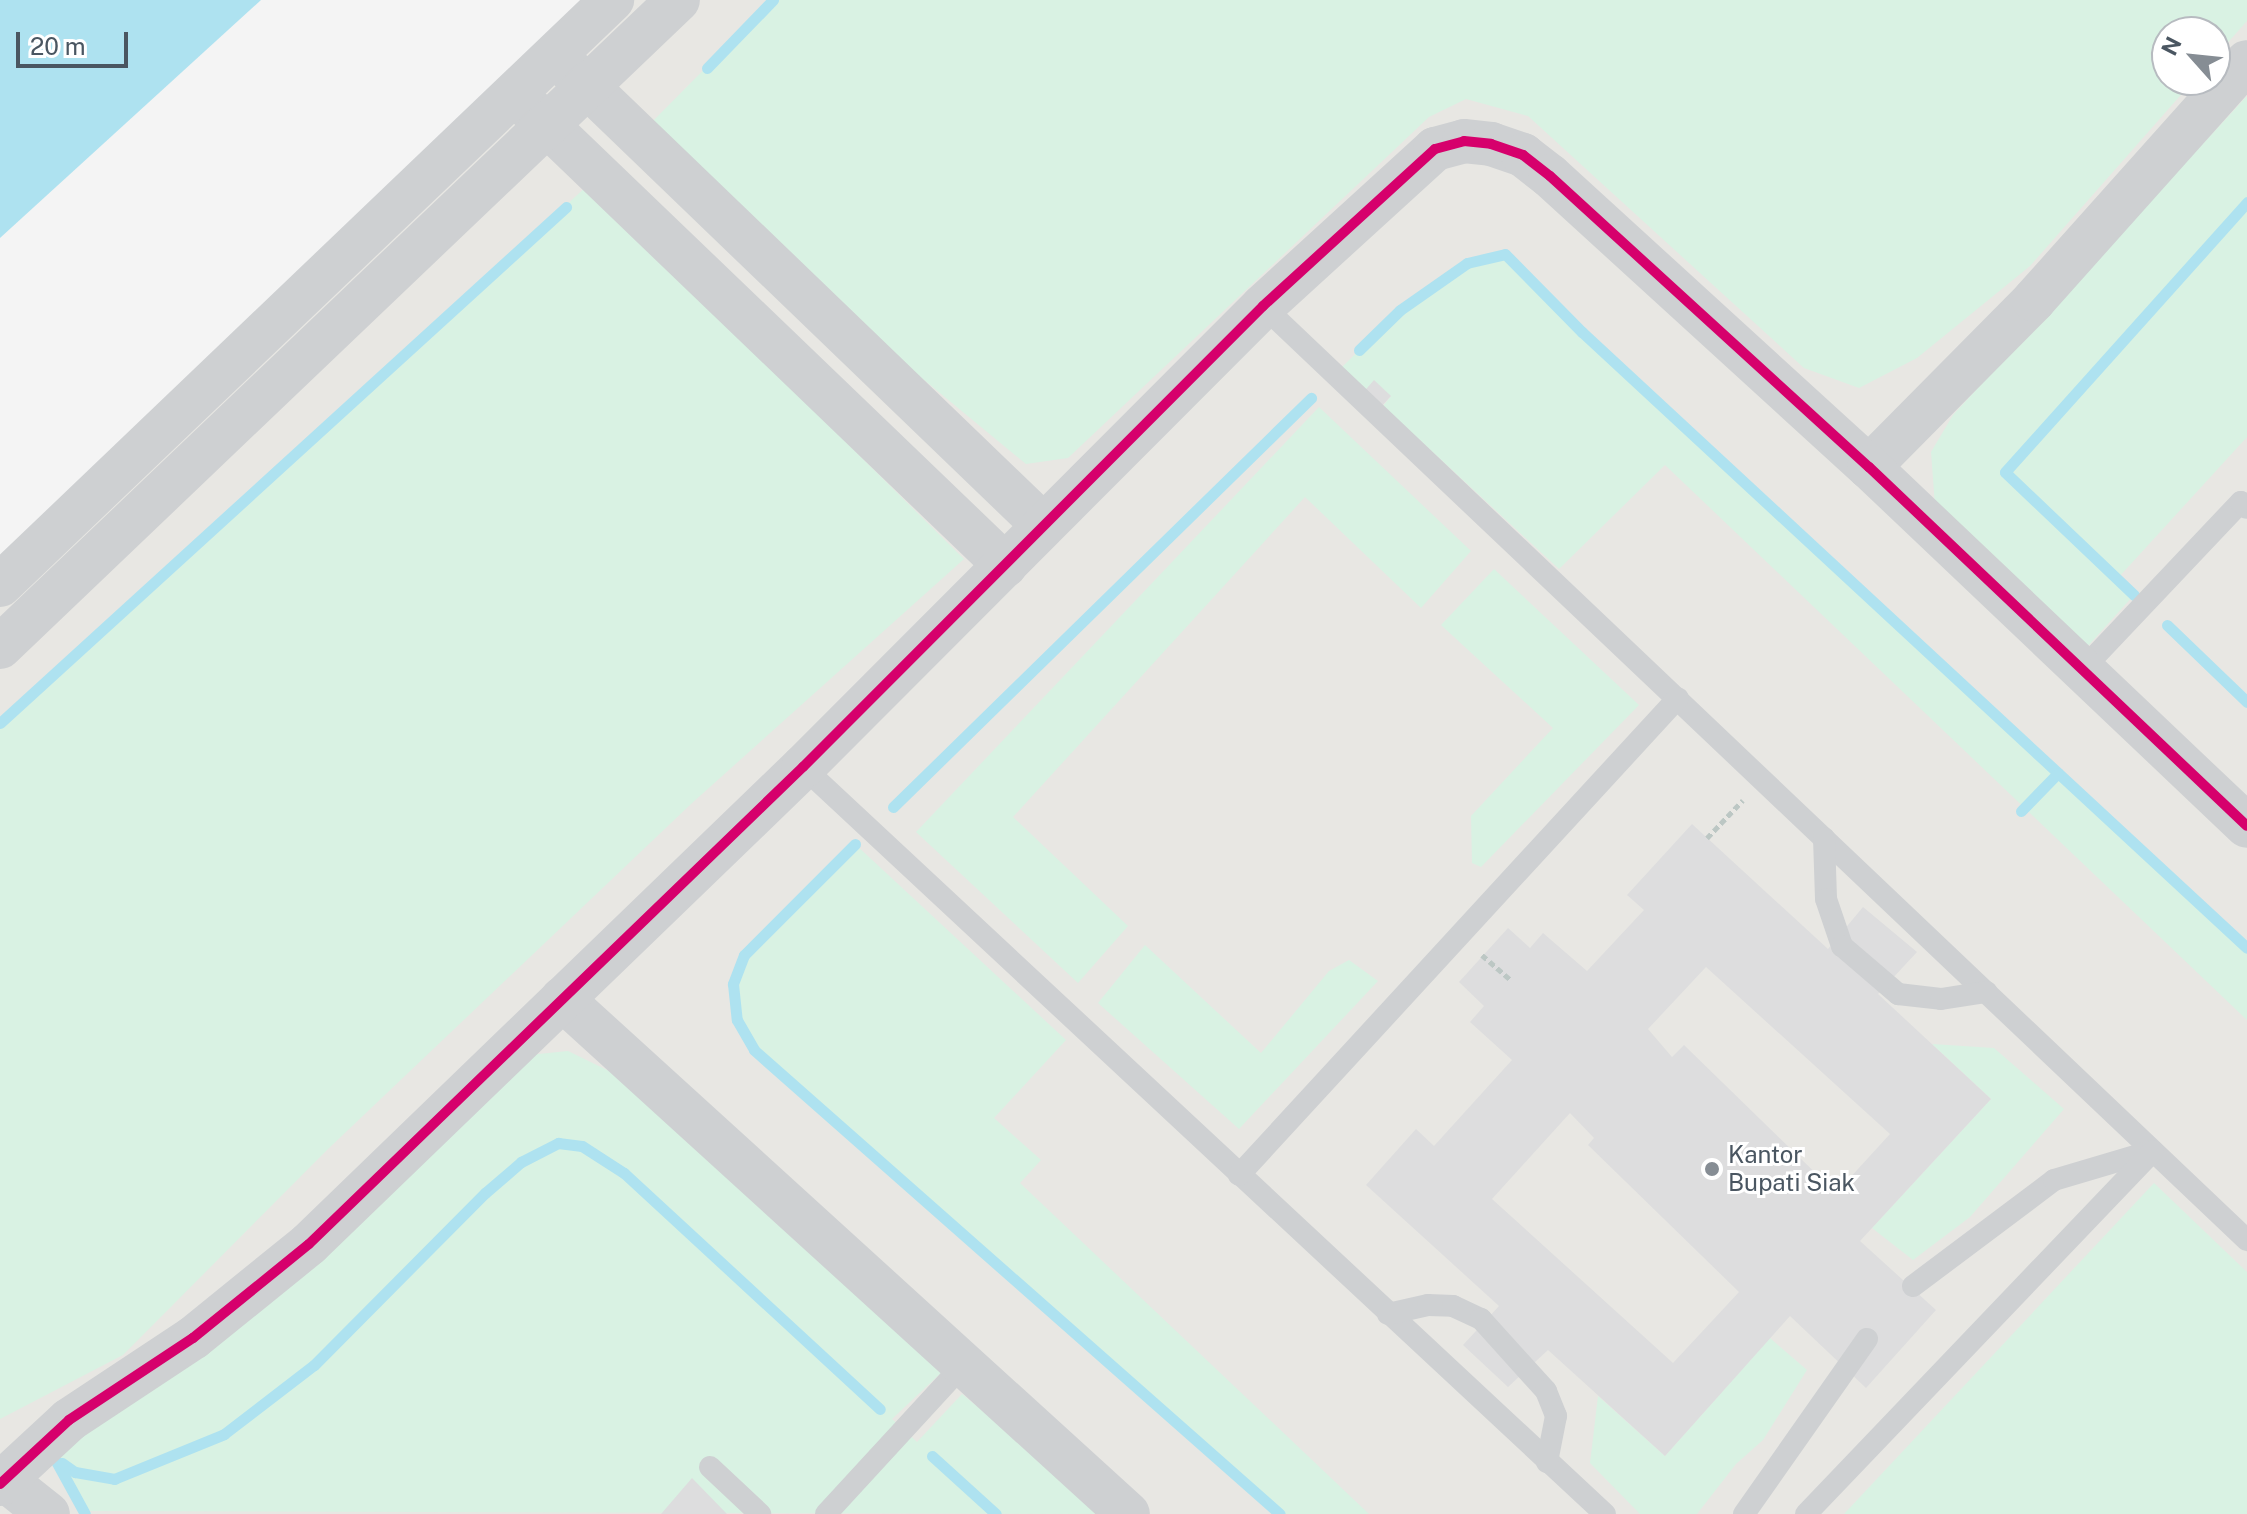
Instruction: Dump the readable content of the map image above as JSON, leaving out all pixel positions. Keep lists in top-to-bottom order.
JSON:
{
  "places": ["Kantor Bupati Siak"],
  "scale_bar": "20 m",
  "north": "top left"
}
